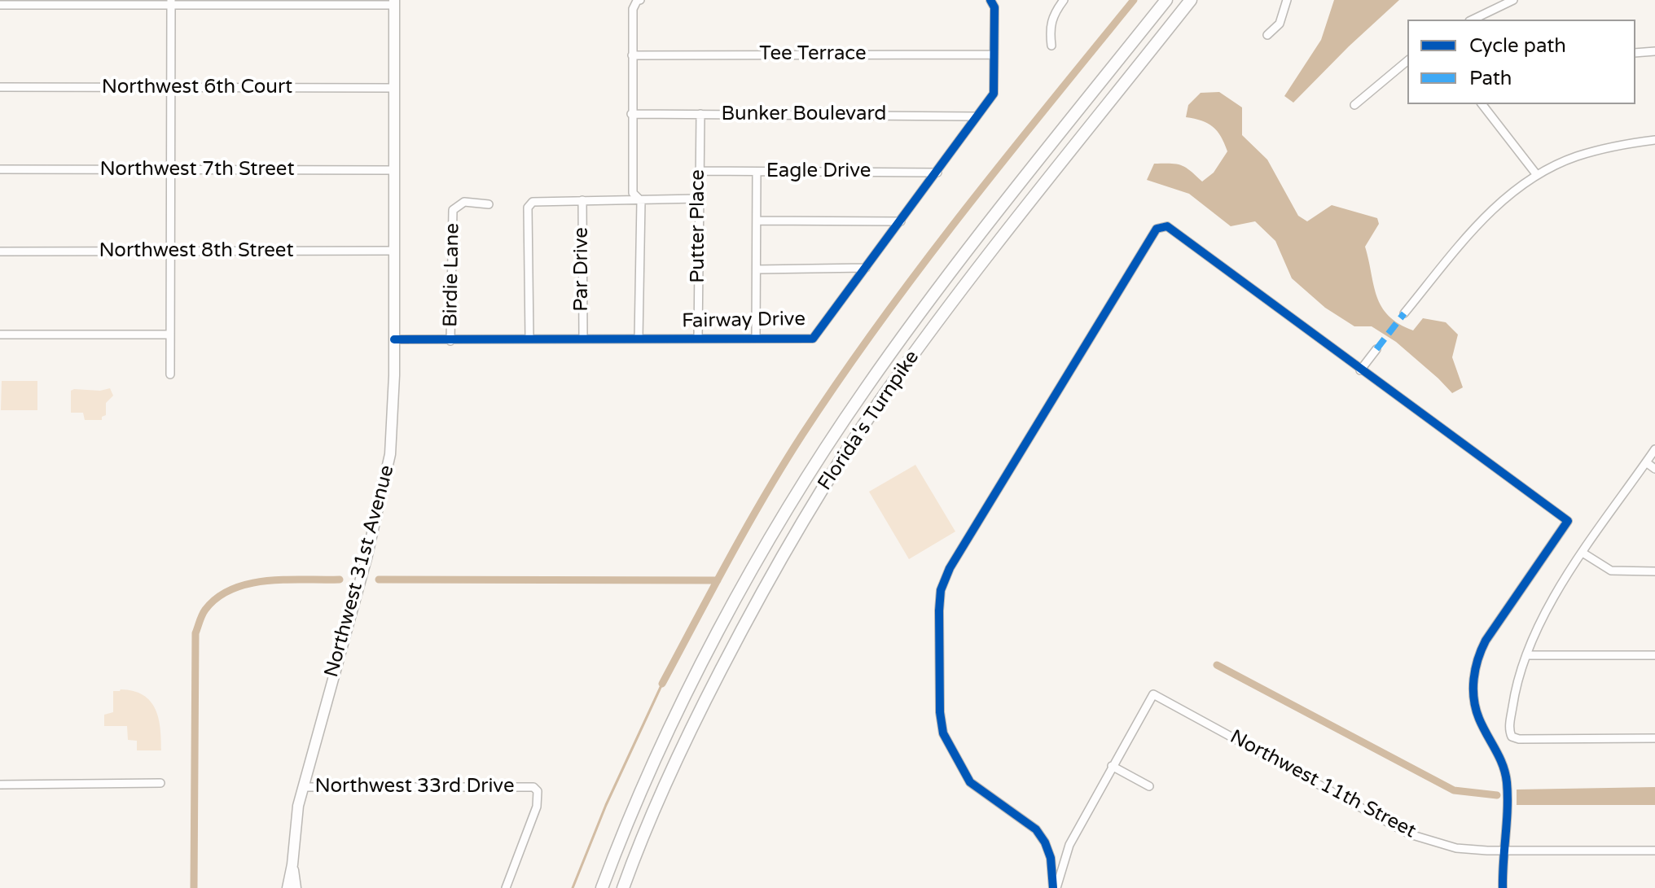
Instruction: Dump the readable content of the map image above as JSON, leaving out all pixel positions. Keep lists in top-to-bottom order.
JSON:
{
  "streets": {
    "highway": ["Florida's Turnpike"],
    "main road": ["Northwest 31st Avenue"],
    "street": [
      "Tee Terrace",
      "Northwest 6th Court",
      "Bunker Boulevard",
      "Northwest 7th Street",
      "Eagle Drive",
      "Putter Place",
      "Northwest 8th Street",
      "Par Drive",
      "Birdie Lane",
      "Fairway Drive",
      "Northwest 11th Street",
      "Northwest 33rd Drive"
    ]
  },
  "crossings": [
    ["Tee Terrace", "Fairway Drive"],
    ["Northwest 6th Court", "Northwest 31st Avenue"],
    ["Bunker Boulevard", "Putter Place"],
    ["Bunker Boulevard", "Fairway Drive"],
    ["Northwest 7th Street", "Northwest 31st Avenue"],
    ["Eagle Drive", "Putter Place"],
    ["Eagle Drive", "Fairway Drive"],
    ["Putter Place", "Fairway Drive"],
    ["Northwest 8th Street", "Northwest 31st Avenue"],
    ["Par Drive", "Fairway Drive"],
    ["Birdie Lane", "Fairway Drive"],
    ["Fairway Drive", "Northwest 31st Avenue"],
    ["Northwest 31st Avenue", "Northwest 33rd Drive"]
  ],
  "legend": ["Cycle path", "Path"]
}
